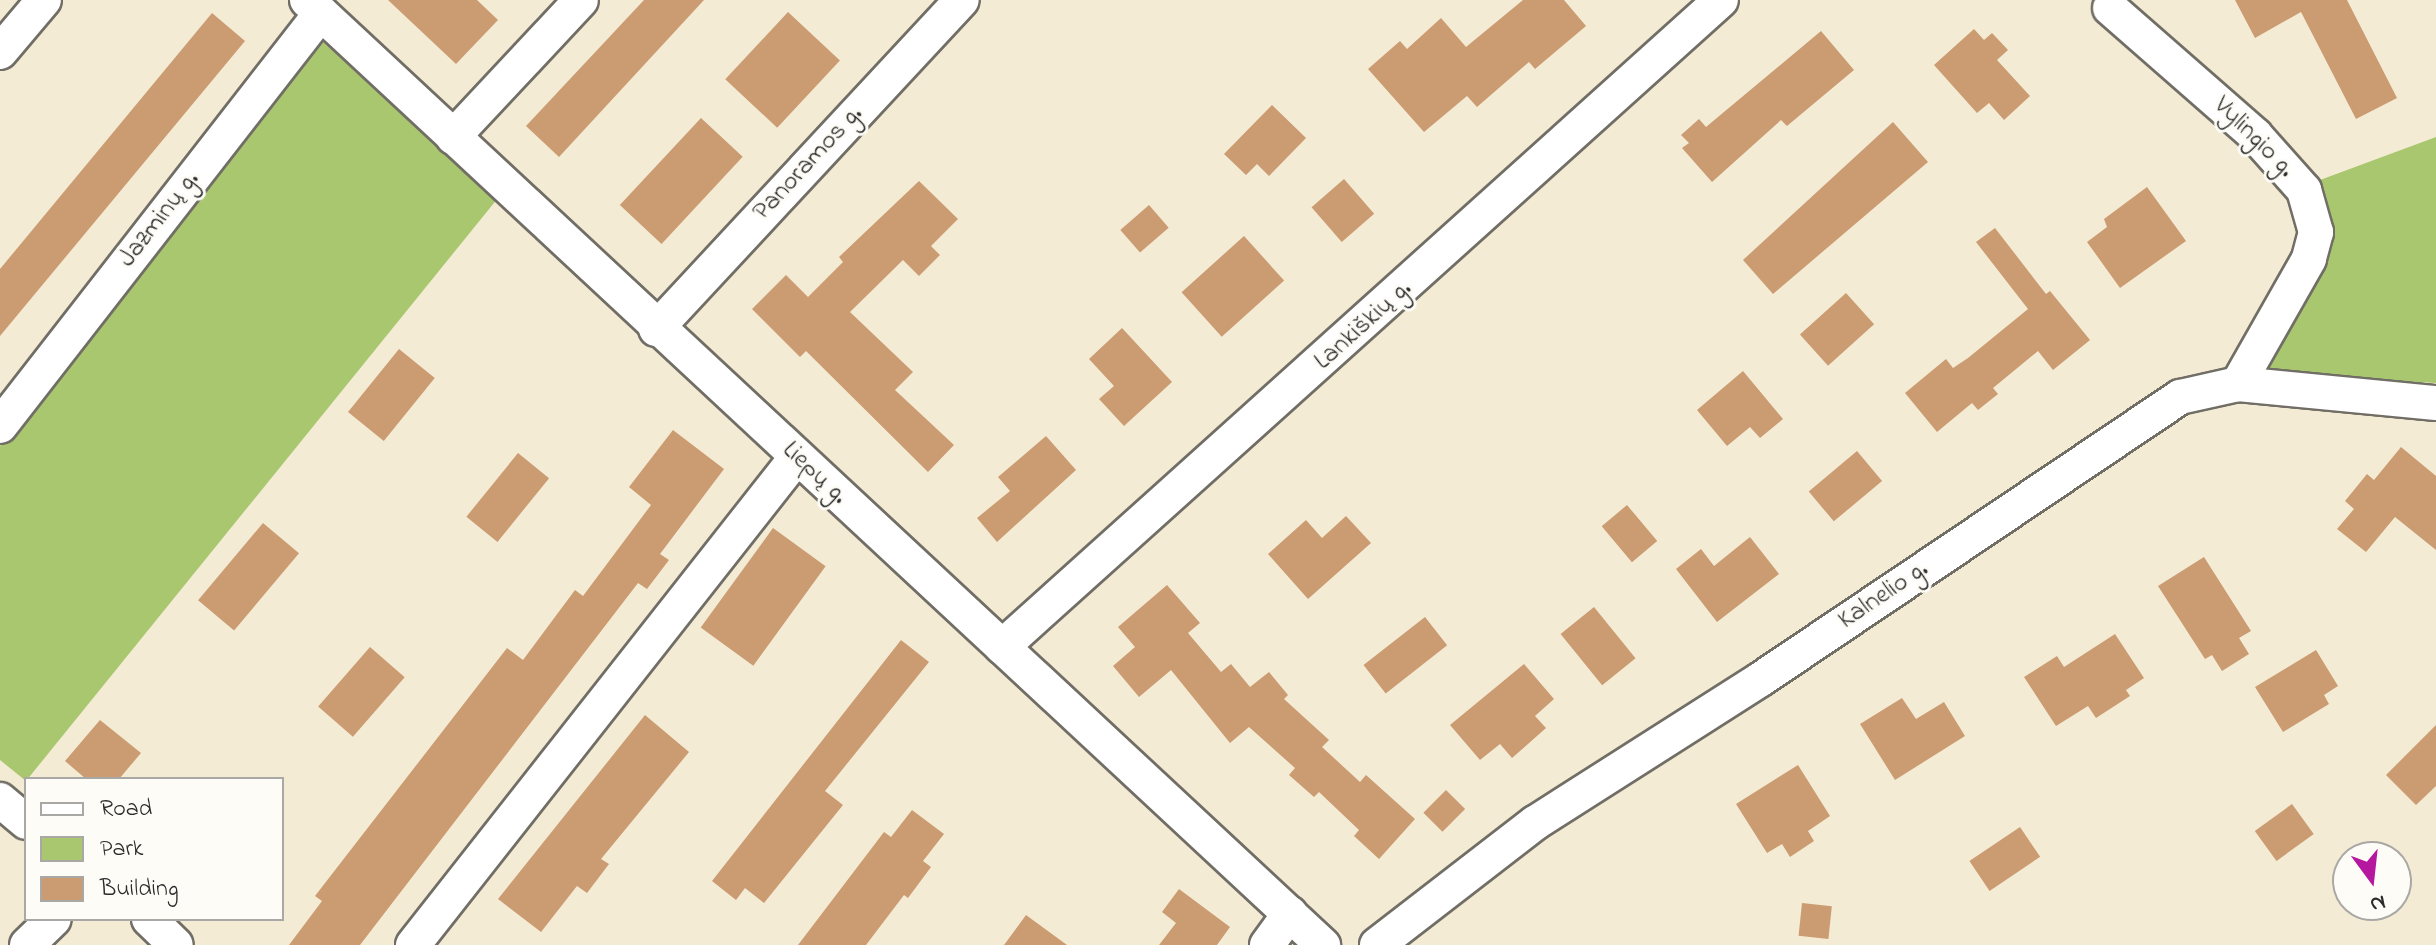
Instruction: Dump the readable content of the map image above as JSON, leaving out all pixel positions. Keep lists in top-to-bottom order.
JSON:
{
  "streets": {
    "street": [
      "Vylingio g.",
      "Panoramos g.",
      "Jazminų g.",
      "Lankiškių g.",
      "Liepų g.",
      "Kalnelio g."
    ]
  },
  "crossings": [
    ["Vylingio g.", "Kalnelio g."],
    ["Panoramos g.", "Liepų g."],
    ["Jazminų g.", "Liepų g."],
    ["Lankiškių g.", "Liepų g."]
  ],
  "legend": ["Road", "Park", "Building"],
  "north": "bottom"
}
